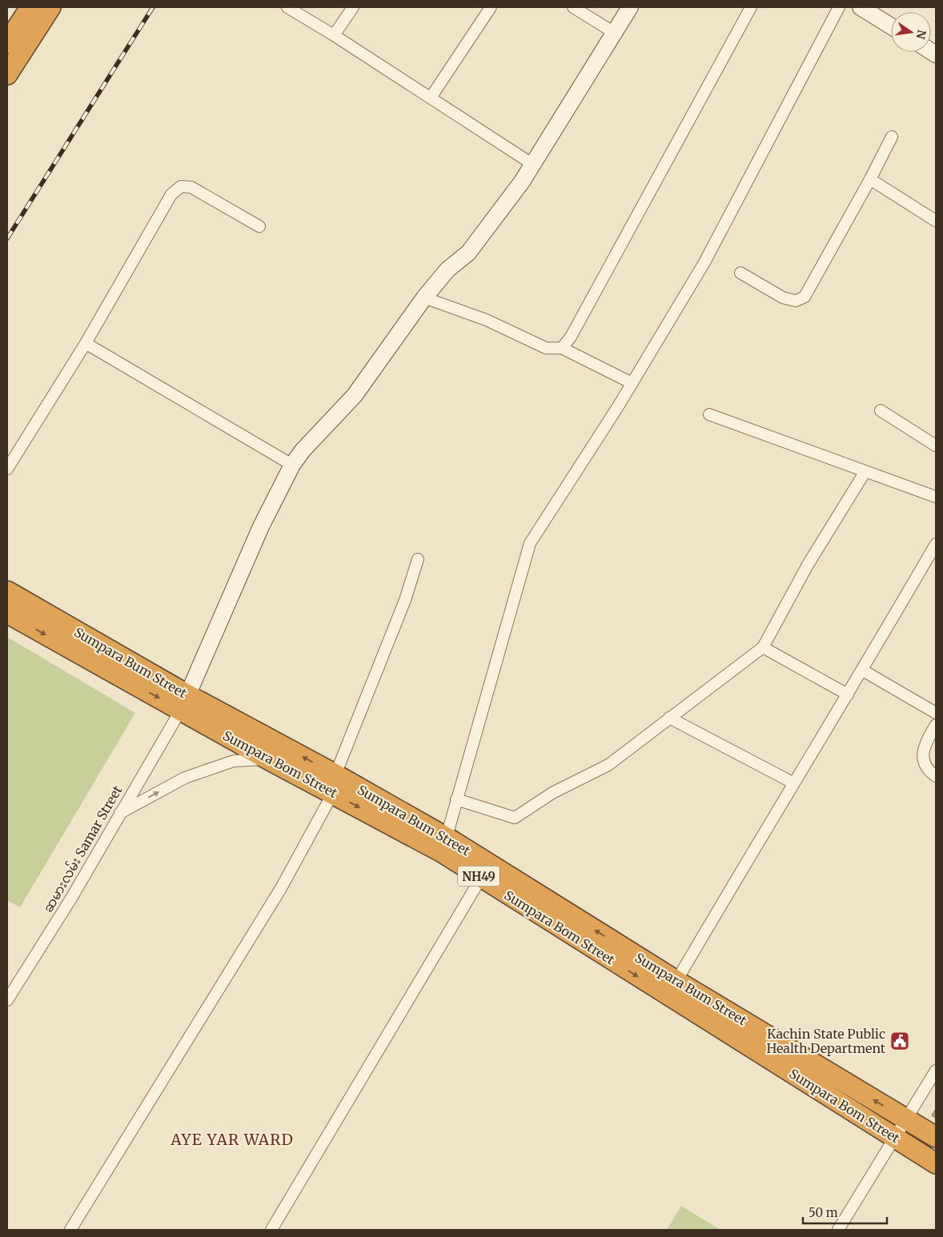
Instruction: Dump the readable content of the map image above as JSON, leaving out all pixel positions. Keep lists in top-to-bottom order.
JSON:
{
  "streets": {
    "highway": ["Sumpara Bum Street", "Sumpara Bom Street", "NH49"],
    "street": ["ဆမားလမ်း Samar Street"]
  },
  "crossings": [
    ["Sumpara Bum Street", "Sumpara Bom Street"],
    ["Sumpara Bum Street", "ဆမားလမ်း Samar Street"],
    ["Sumpara Bom Street", "ဆမားလမ်း Samar Street"]
  ],
  "one_way": ["Sumpara Bum Street", "Sumpara Bom Street"],
  "districts": ["AYE YAR WARD"],
  "places": {
    "public building": ["Kachin State Public Health Department"]
  },
  "scale_bar": "50 m",
  "north": "right"
}
